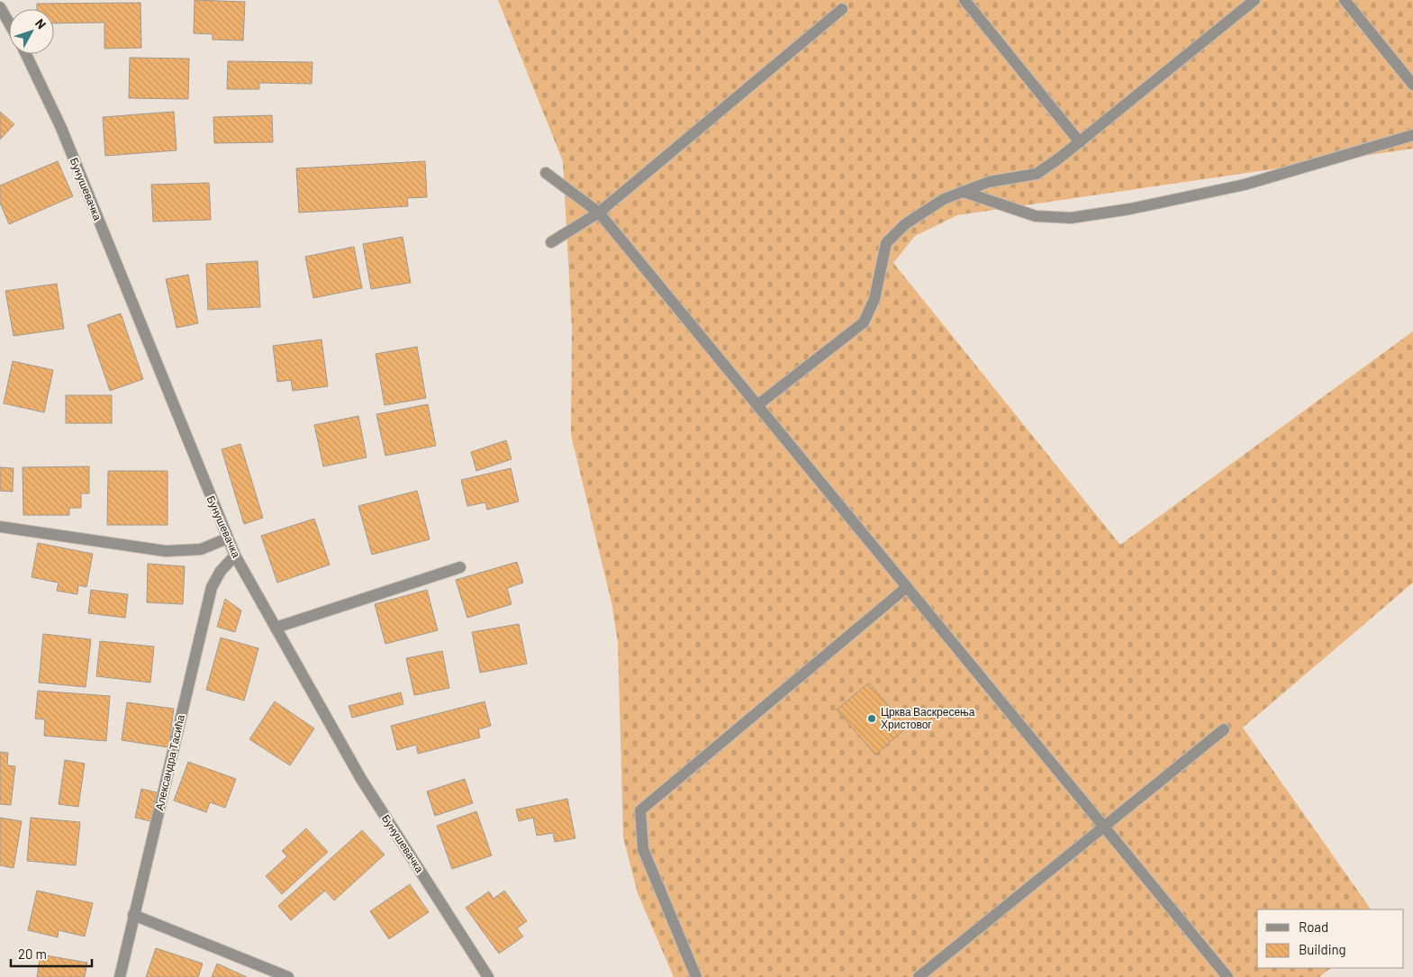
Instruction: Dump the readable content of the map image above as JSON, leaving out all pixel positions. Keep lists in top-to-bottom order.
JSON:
{
  "streets": {
    "street": ["Бунушевачка", "Александра Тасића"]
  },
  "crossings": [
    ["Бунушевачка", "Александра Тасића"]
  ],
  "places": ["Црква Васкресења Христовог"],
  "legend": ["Road", "Building"],
  "scale_bar": "20 m",
  "north": "top right"
}
